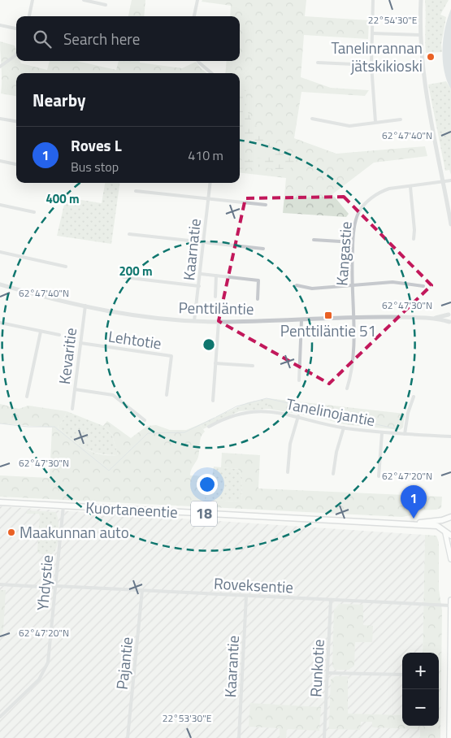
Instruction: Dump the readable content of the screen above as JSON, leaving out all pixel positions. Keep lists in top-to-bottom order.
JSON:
{
  "streets": {
    "highway": ["Kuortaneentie", "18"],
    "street": [
      "Kaarnatie",
      "Kangastie",
      "Penttiläntie",
      "Lehtotie",
      "Kevaritie",
      "Tanelinojantie",
      "Yhdystie",
      "Roveksentie",
      "Pajantie",
      "Kaarantie",
      "Runkotie"
    ]
  },
  "crossings": [
    ["Kaarnatie", "Penttiläntie"],
    ["Kangastie", "Penttiläntie"],
    ["Penttiläntie", "Kevaritie"],
    ["Lehtotie", "Kevaritie"],
    ["Kuortaneentie", "18"],
    ["Kuortaneentie", "Yhdystie"],
    ["Yhdystie", "Roveksentie"],
    ["Roveksentie", "Pajantie"],
    ["Roveksentie", "Kaarantie"],
    ["Roveksentie", "Runkotie"]
  ],
  "places": {
    "other": ["Tanelinrannan jätskikioski", "Maakunnan auto"],
    "transit": ["Penttiläntie 51"]
  },
  "page": {
    "search": "Search here",
    "heading": "Nearby",
    "list": [
      {
        "mark": "1",
        "name": "Roves L",
        "note": "Bus stop",
        "value": "410 m"
      }
    ],
    "pins": "1",
    "map_buttons": ["+", "−"]
  },
  "coordinates": [
    "22°54'30\"E",
    "62°47'40\"N",
    "62°47'30\"N",
    "62°47'20\"N",
    "22°53'30\"E"
  ],
  "rings": ["400 m", "200 m"]
}
